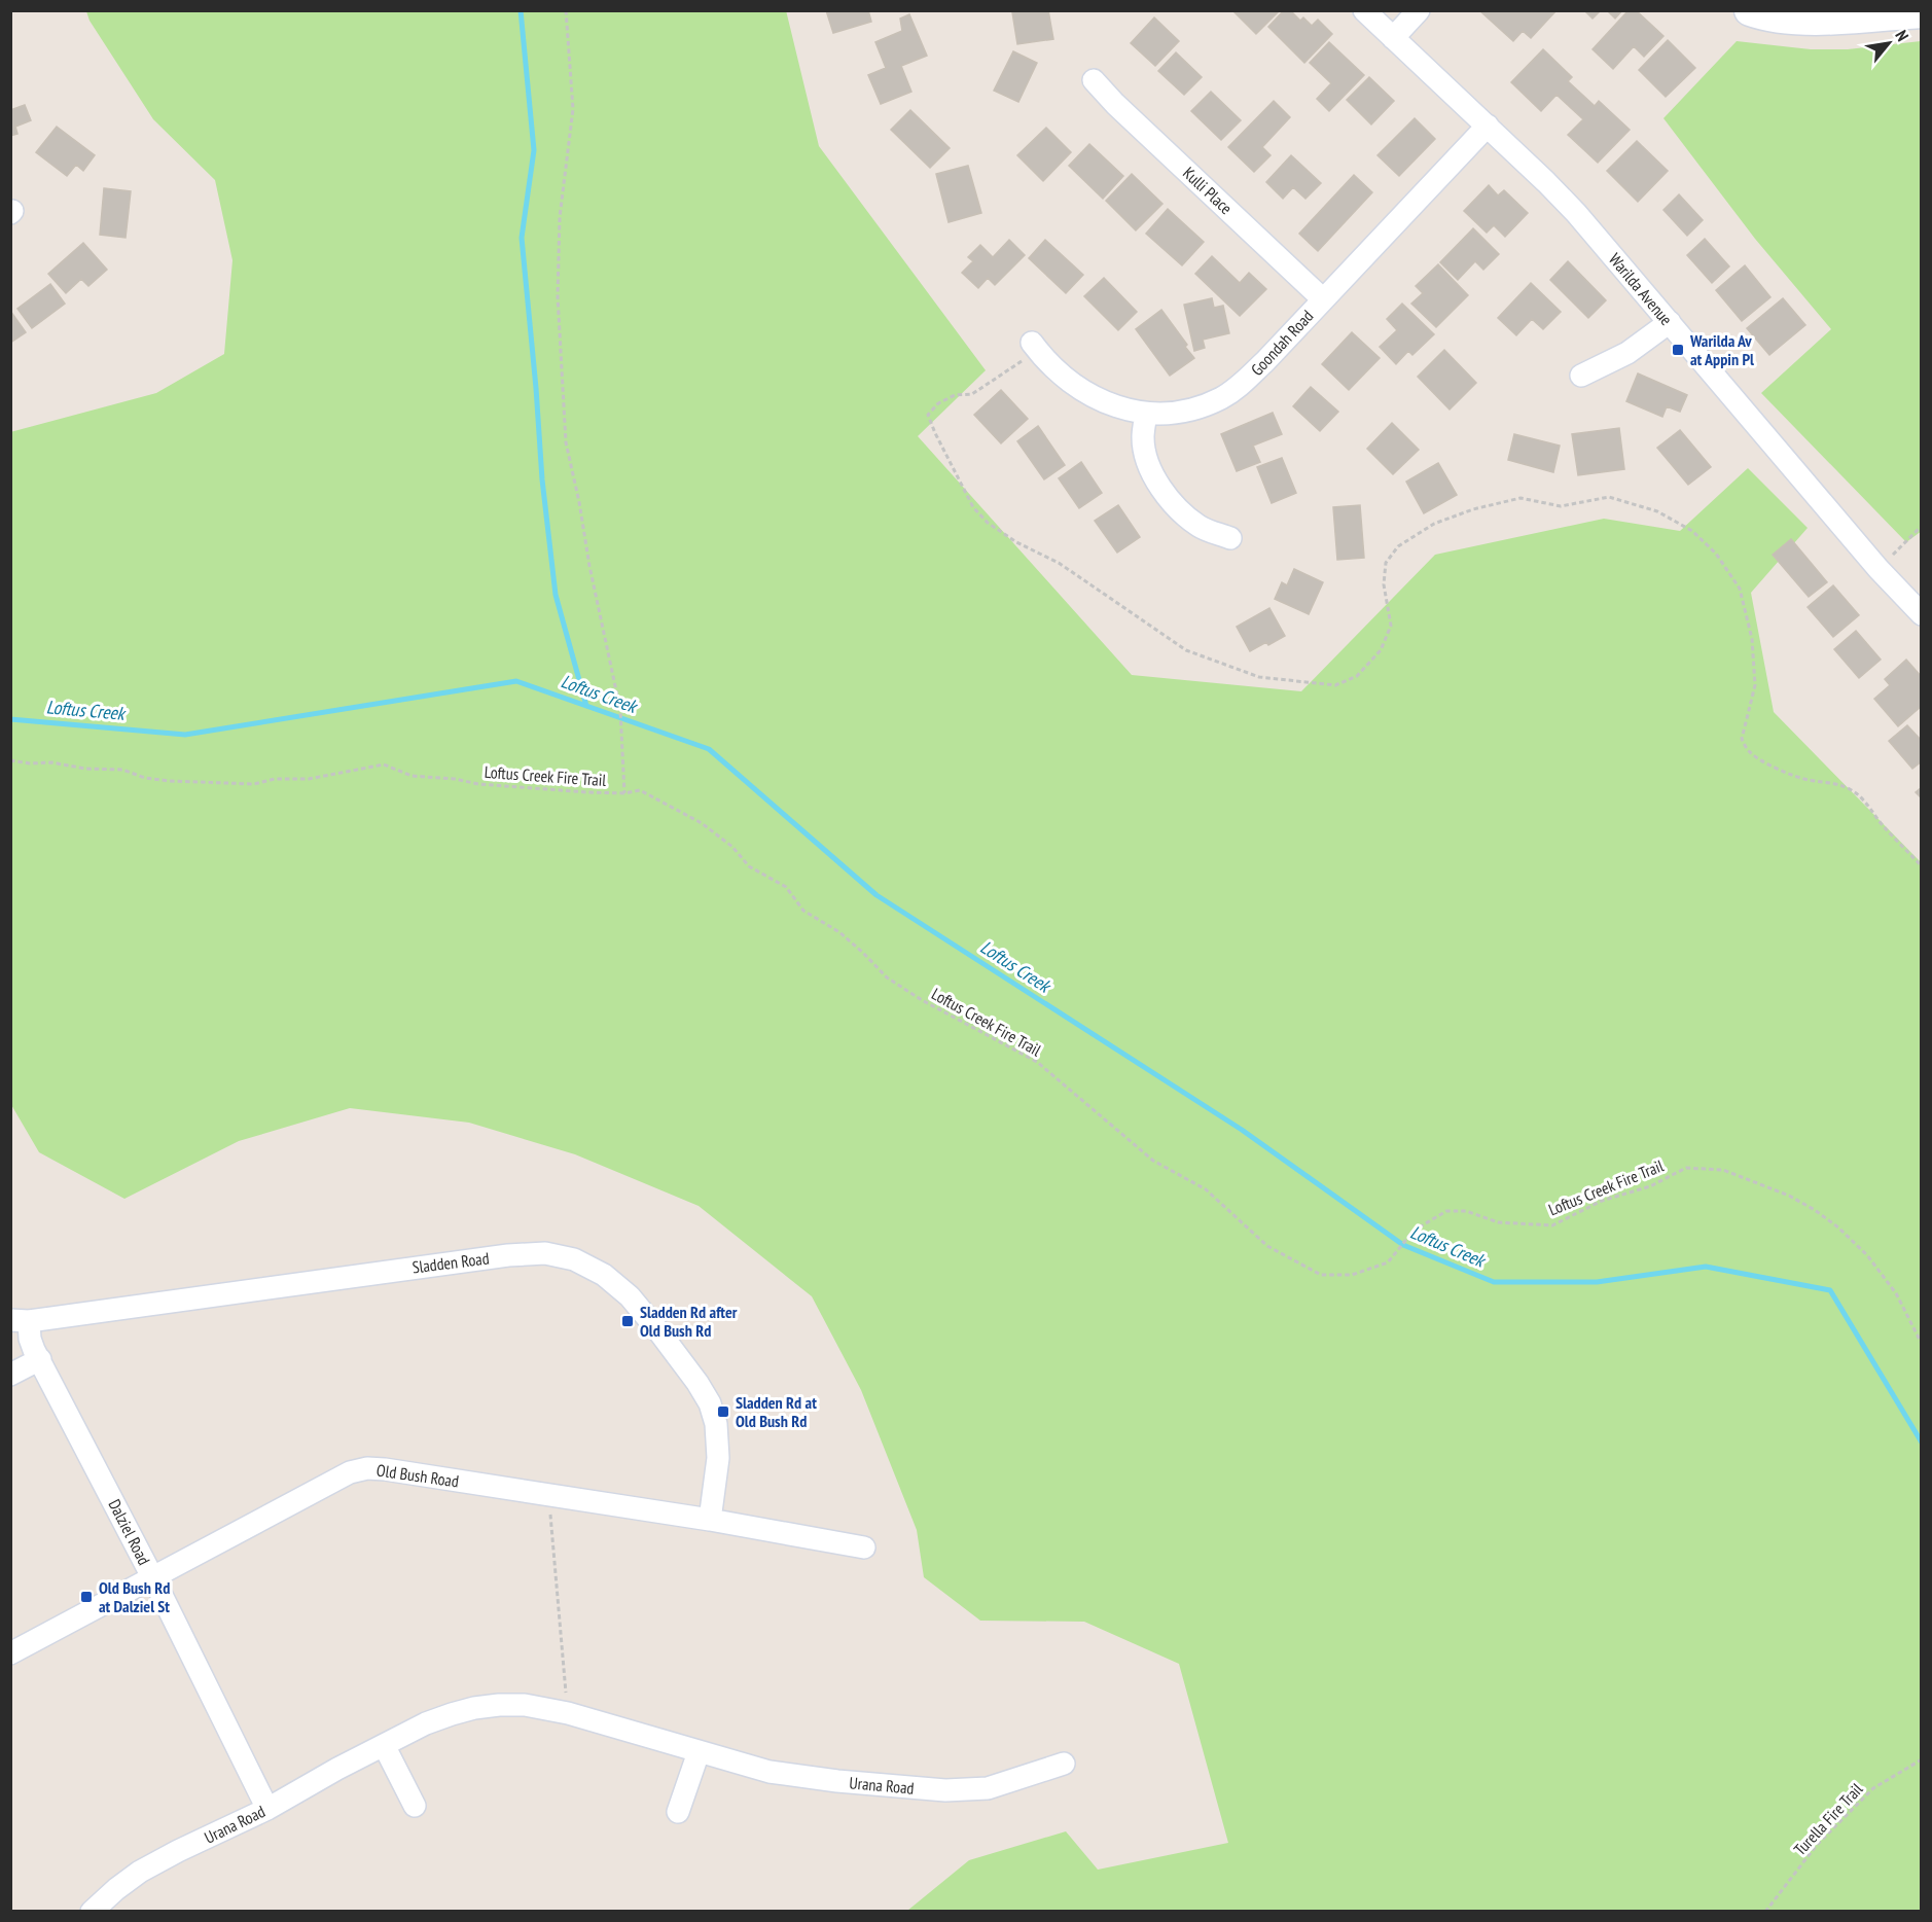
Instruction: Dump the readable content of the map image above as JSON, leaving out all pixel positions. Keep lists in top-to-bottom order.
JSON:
{
  "streets": {
    "street": [
      "Kulli Place",
      "Warilda Avenue",
      "Goondah Road",
      "Sladden Road",
      "Old Bush Road",
      "Dalziel Road",
      "Urana Road"
    ],
    "path": ["Loftus Creek Fire Trail", "Turella Fire Trail"]
  },
  "crossings": [
    ["Kulli Place", "Goondah Road"],
    ["Warilda Avenue", "Goondah Road"],
    ["Sladden Road", "Old Bush Road"],
    ["Sladden Road", "Dalziel Road"],
    ["Old Bush Road", "Dalziel Road"],
    ["Dalziel Road", "Urana Road"]
  ],
  "water": ["Loftus Creek"],
  "places": {
    "transit": [
      "Warilda Av at Appin Pl",
      "Sladden Rd after Old Bush Rd",
      "Sladden Rd at Old Bush Rd",
      "Old Bush Rd at Dalziel St"
    ]
  },
  "north": "top right"
}
